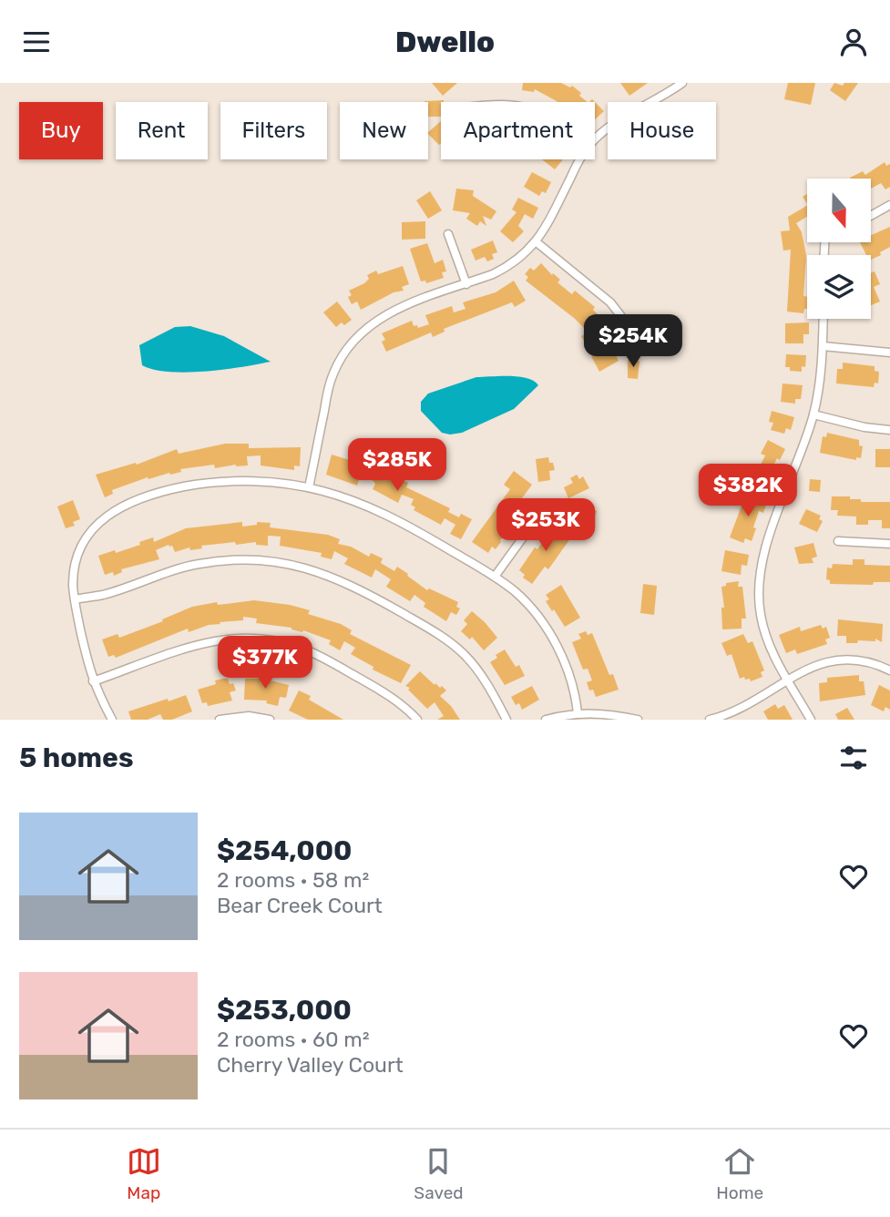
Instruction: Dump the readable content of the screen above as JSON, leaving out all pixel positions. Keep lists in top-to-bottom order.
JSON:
{
  "north": "bottom",
  "page": {
    "header": "Dwello",
    "chip": [
      "Buy",
      "Rent",
      "Filters",
      "New",
      "Apartment",
      "House"
    ],
    "price": [
      "$254K",
      "$285K",
      "$382K",
      "$253K",
      "$377K"
    ],
    "heading": "5 homes",
    "list": [
      {
        "name": "$254,000",
        "note": "2 rooms · 58 m² · Bear Creek Court"
      },
      {
        "name": "$253,000",
        "note": "2 rooms · 60 m² · Cherry Valley Court"
      }
    ],
    "tabs": ["Map", "Saved", "Home"]
  }
}
